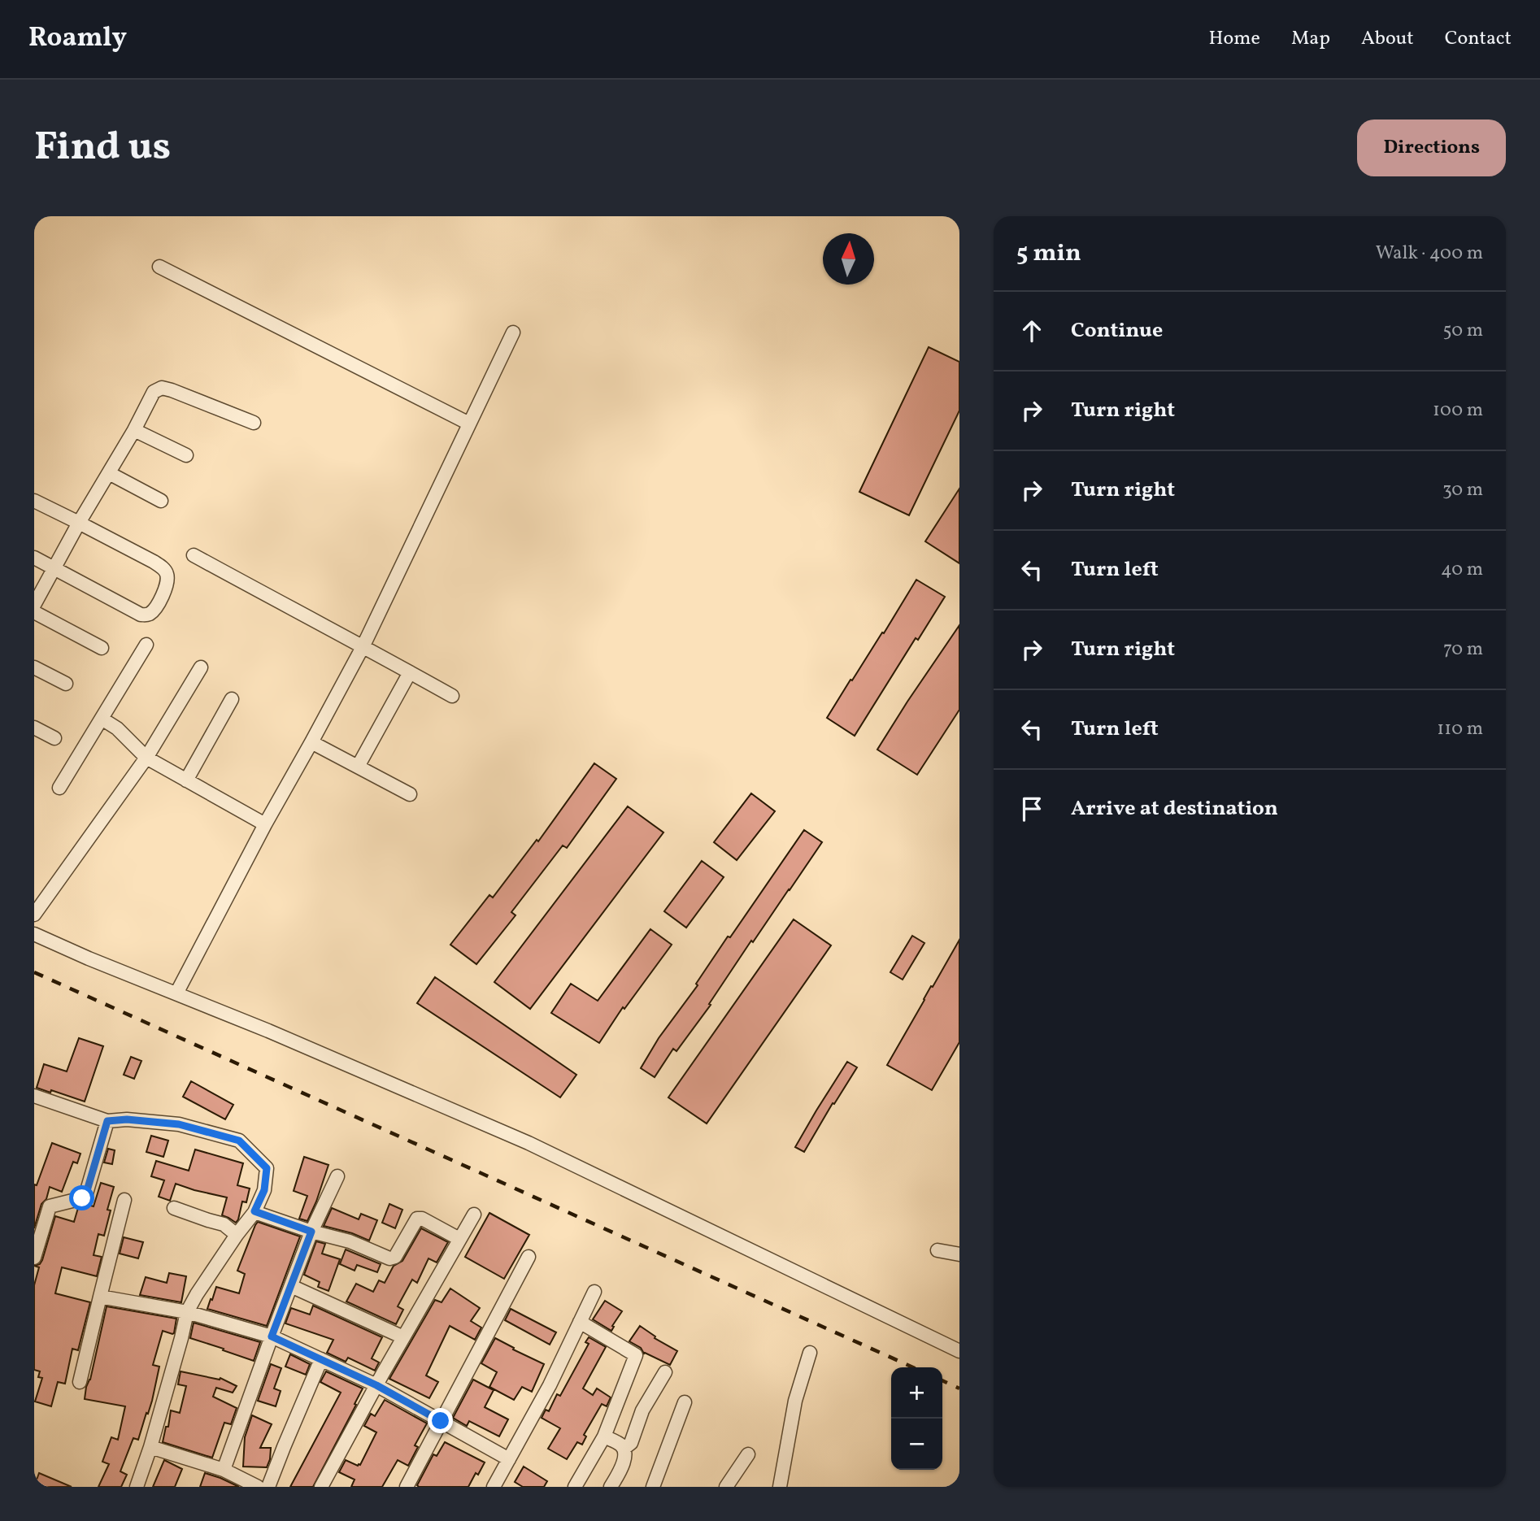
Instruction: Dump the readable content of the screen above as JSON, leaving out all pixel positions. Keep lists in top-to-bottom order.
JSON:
{
  "north": "top",
  "page": {
    "header": "Roamly",
    "nav": [
      "Home",
      "Map",
      "About",
      "Contact"
    ],
    "buttons": "Directions",
    "title": "Find us",
    "heading": ["5 min", "Walk · 400 m"],
    "list": [
      ["Continue", "50 m"],
      ["Turn right", "100 m"],
      ["Turn right", "30 m"],
      ["Turn left", "40 m"],
      ["Turn right", "70 m"],
      ["Turn left", "110 m"],
      "Arrive at destination"
    ],
    "map_buttons": ["+", "−"]
  }
}
